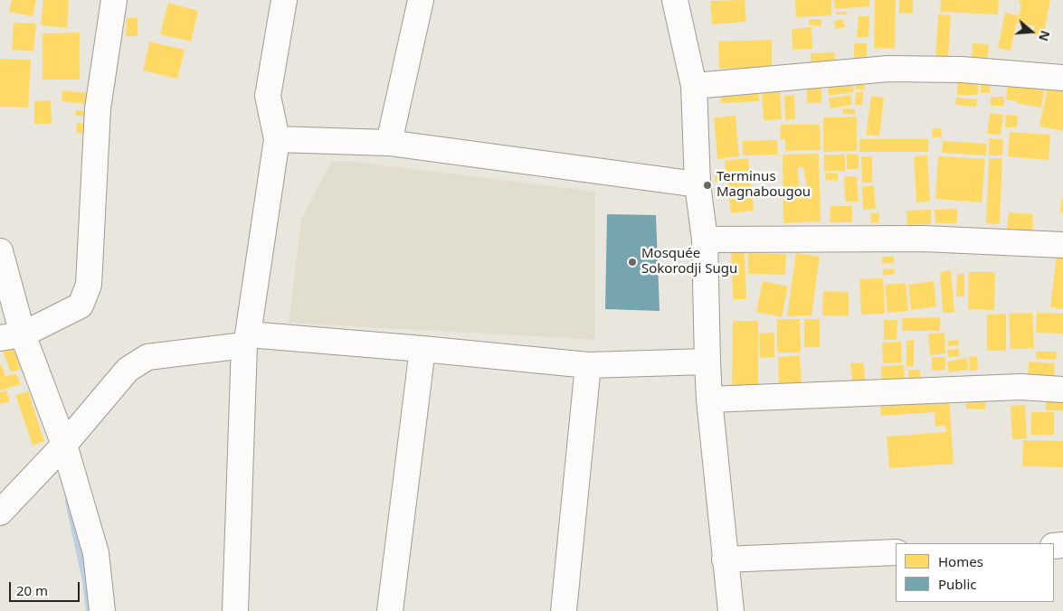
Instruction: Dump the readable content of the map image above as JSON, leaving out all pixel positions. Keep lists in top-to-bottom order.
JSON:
{
  "places": ["Terminus Magnabougou", "Mosquée Sokorodji Sugu"],
  "legend": ["Homes", "Public"],
  "scale_bar": "20 m",
  "north": "right"
}
